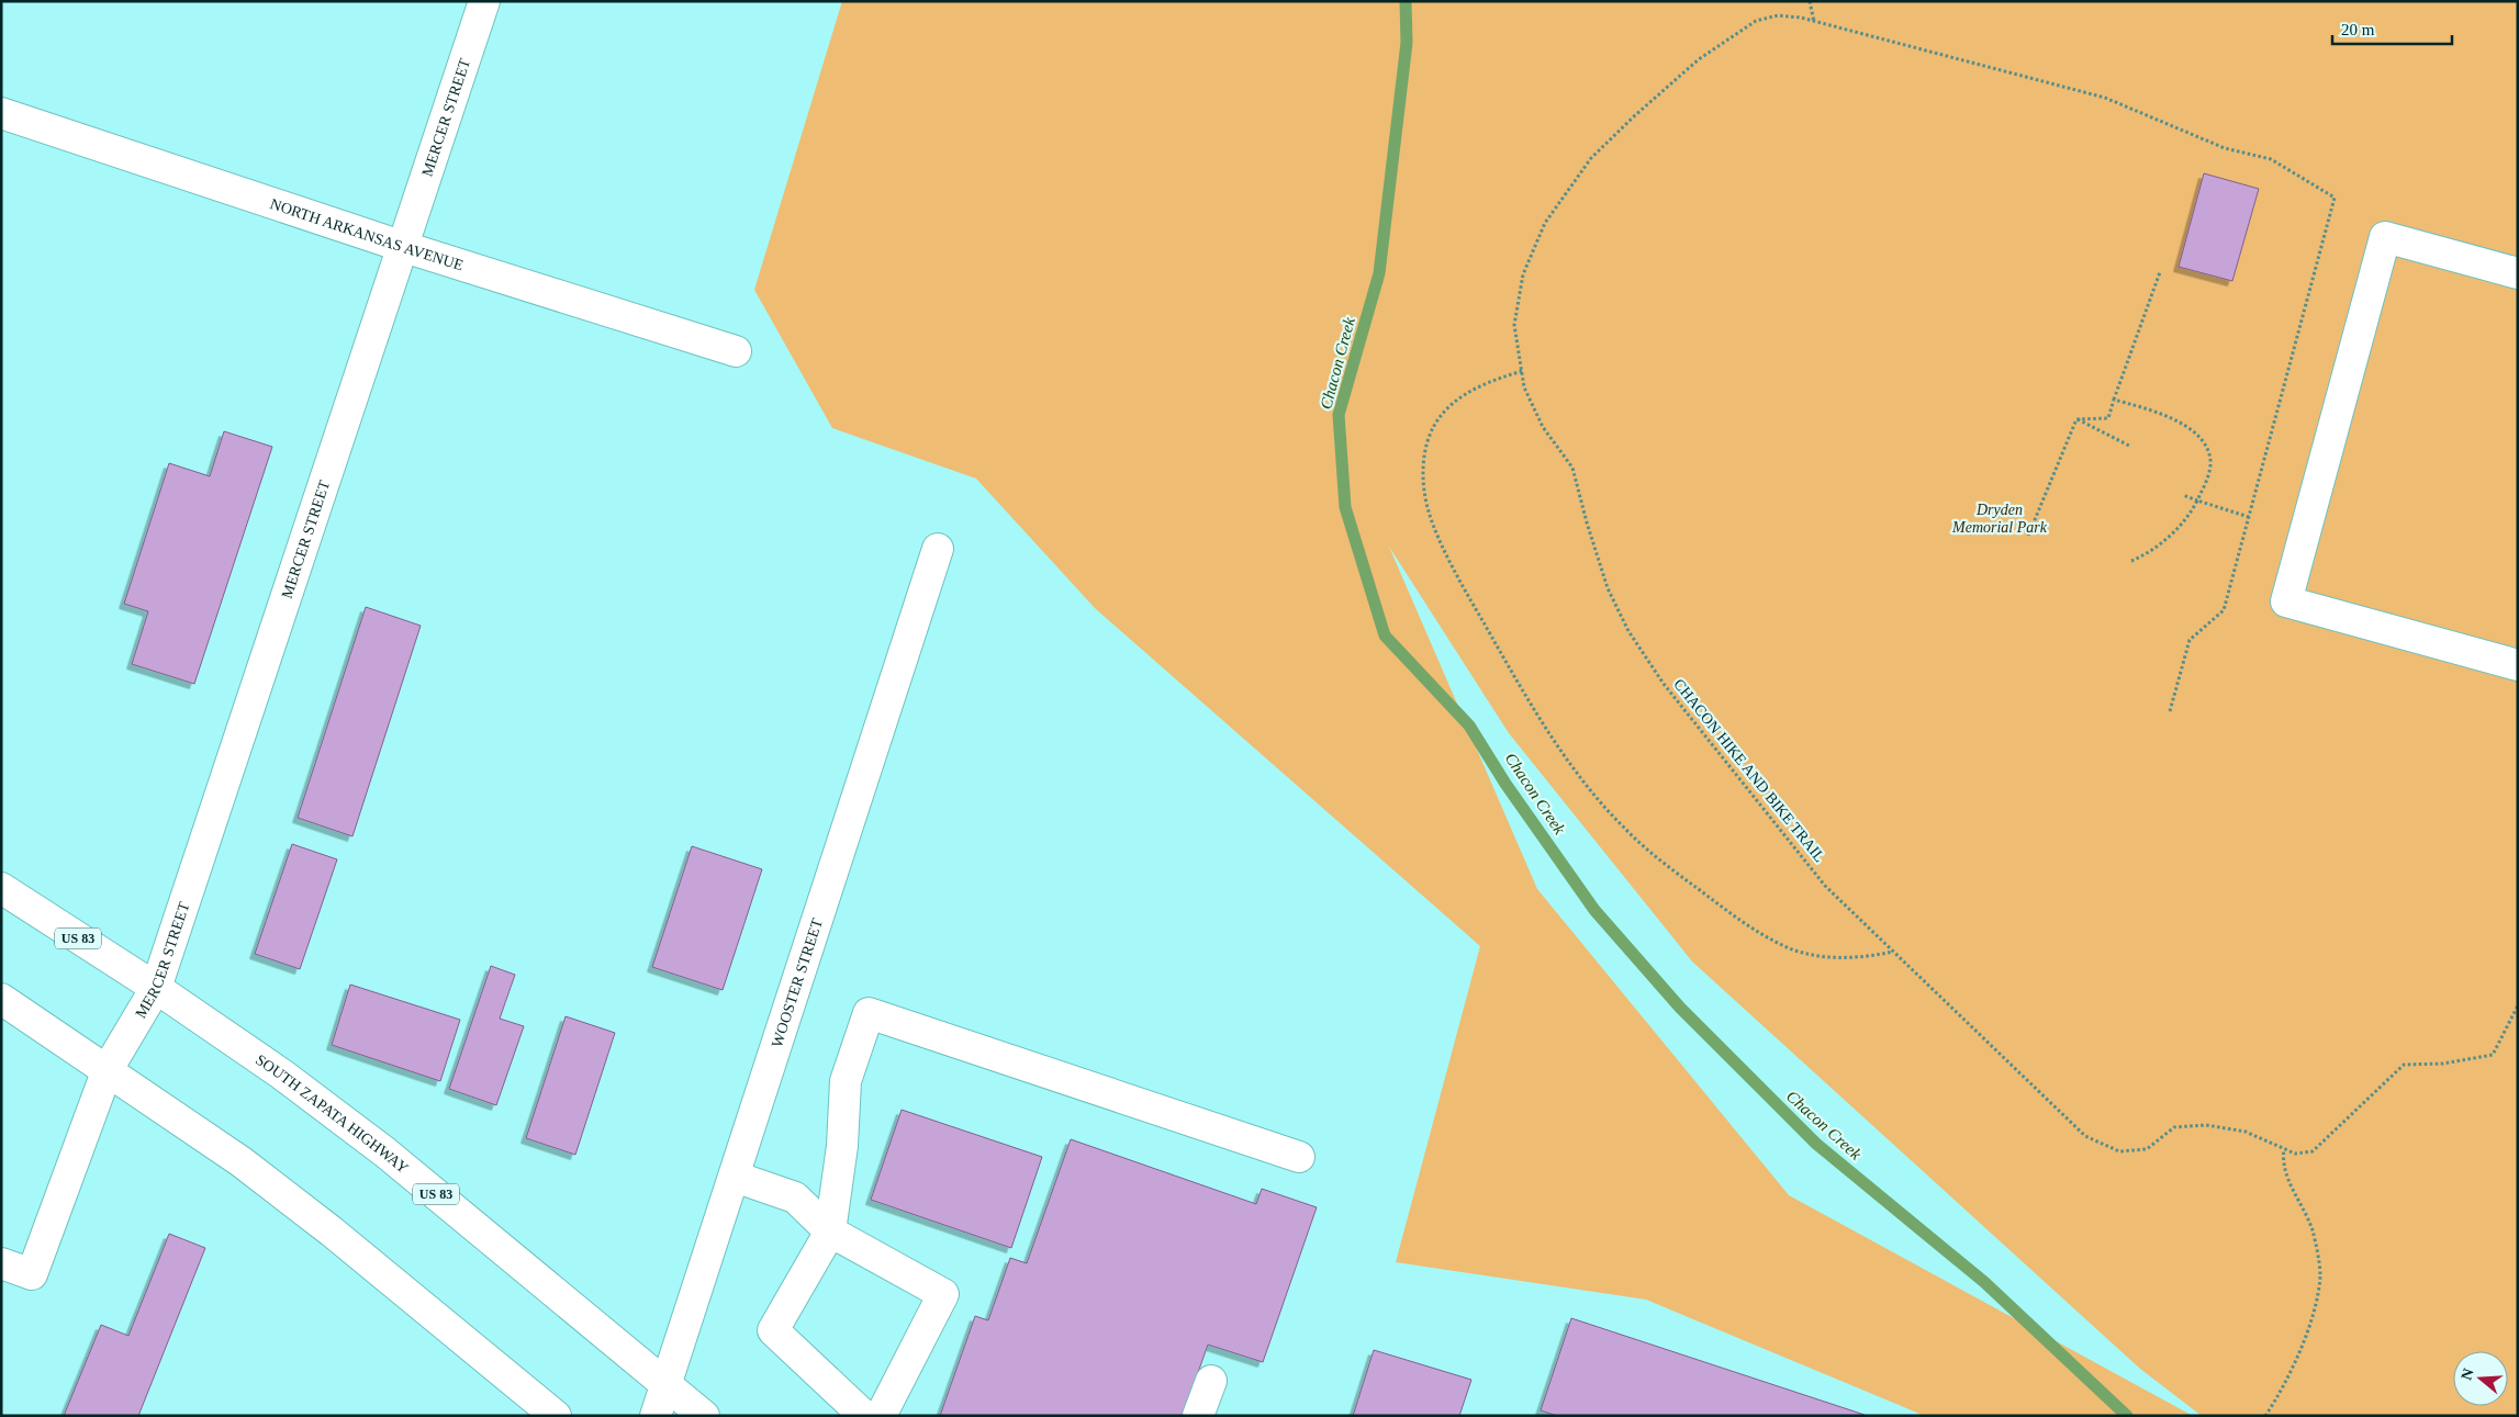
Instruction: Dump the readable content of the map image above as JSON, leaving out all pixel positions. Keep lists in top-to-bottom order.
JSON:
{
  "streets": {
    "street": [
      "MERCER STREET",
      "NORTH ARKANSAS AVENUE",
      "US 83",
      "WOOSTER STREET",
      "SOUTH ZAPATA HIGHWAY"
    ],
    "path": ["CHACON HIKE AND BIKE TRAIL"]
  },
  "crossings": [
    ["MERCER STREET", "NORTH ARKANSAS AVENUE"],
    ["MERCER STREET", "US 83"],
    ["MERCER STREET", "SOUTH ZAPATA HIGHWAY"],
    ["US 83", "SOUTH ZAPATA HIGHWAY"],
    ["WOOSTER STREET", "SOUTH ZAPATA HIGHWAY"]
  ],
  "water": ["Chacon Creek"],
  "parks": ["Dryden Memorial Park"],
  "scale_bar": "20 m",
  "north": "left"
}
